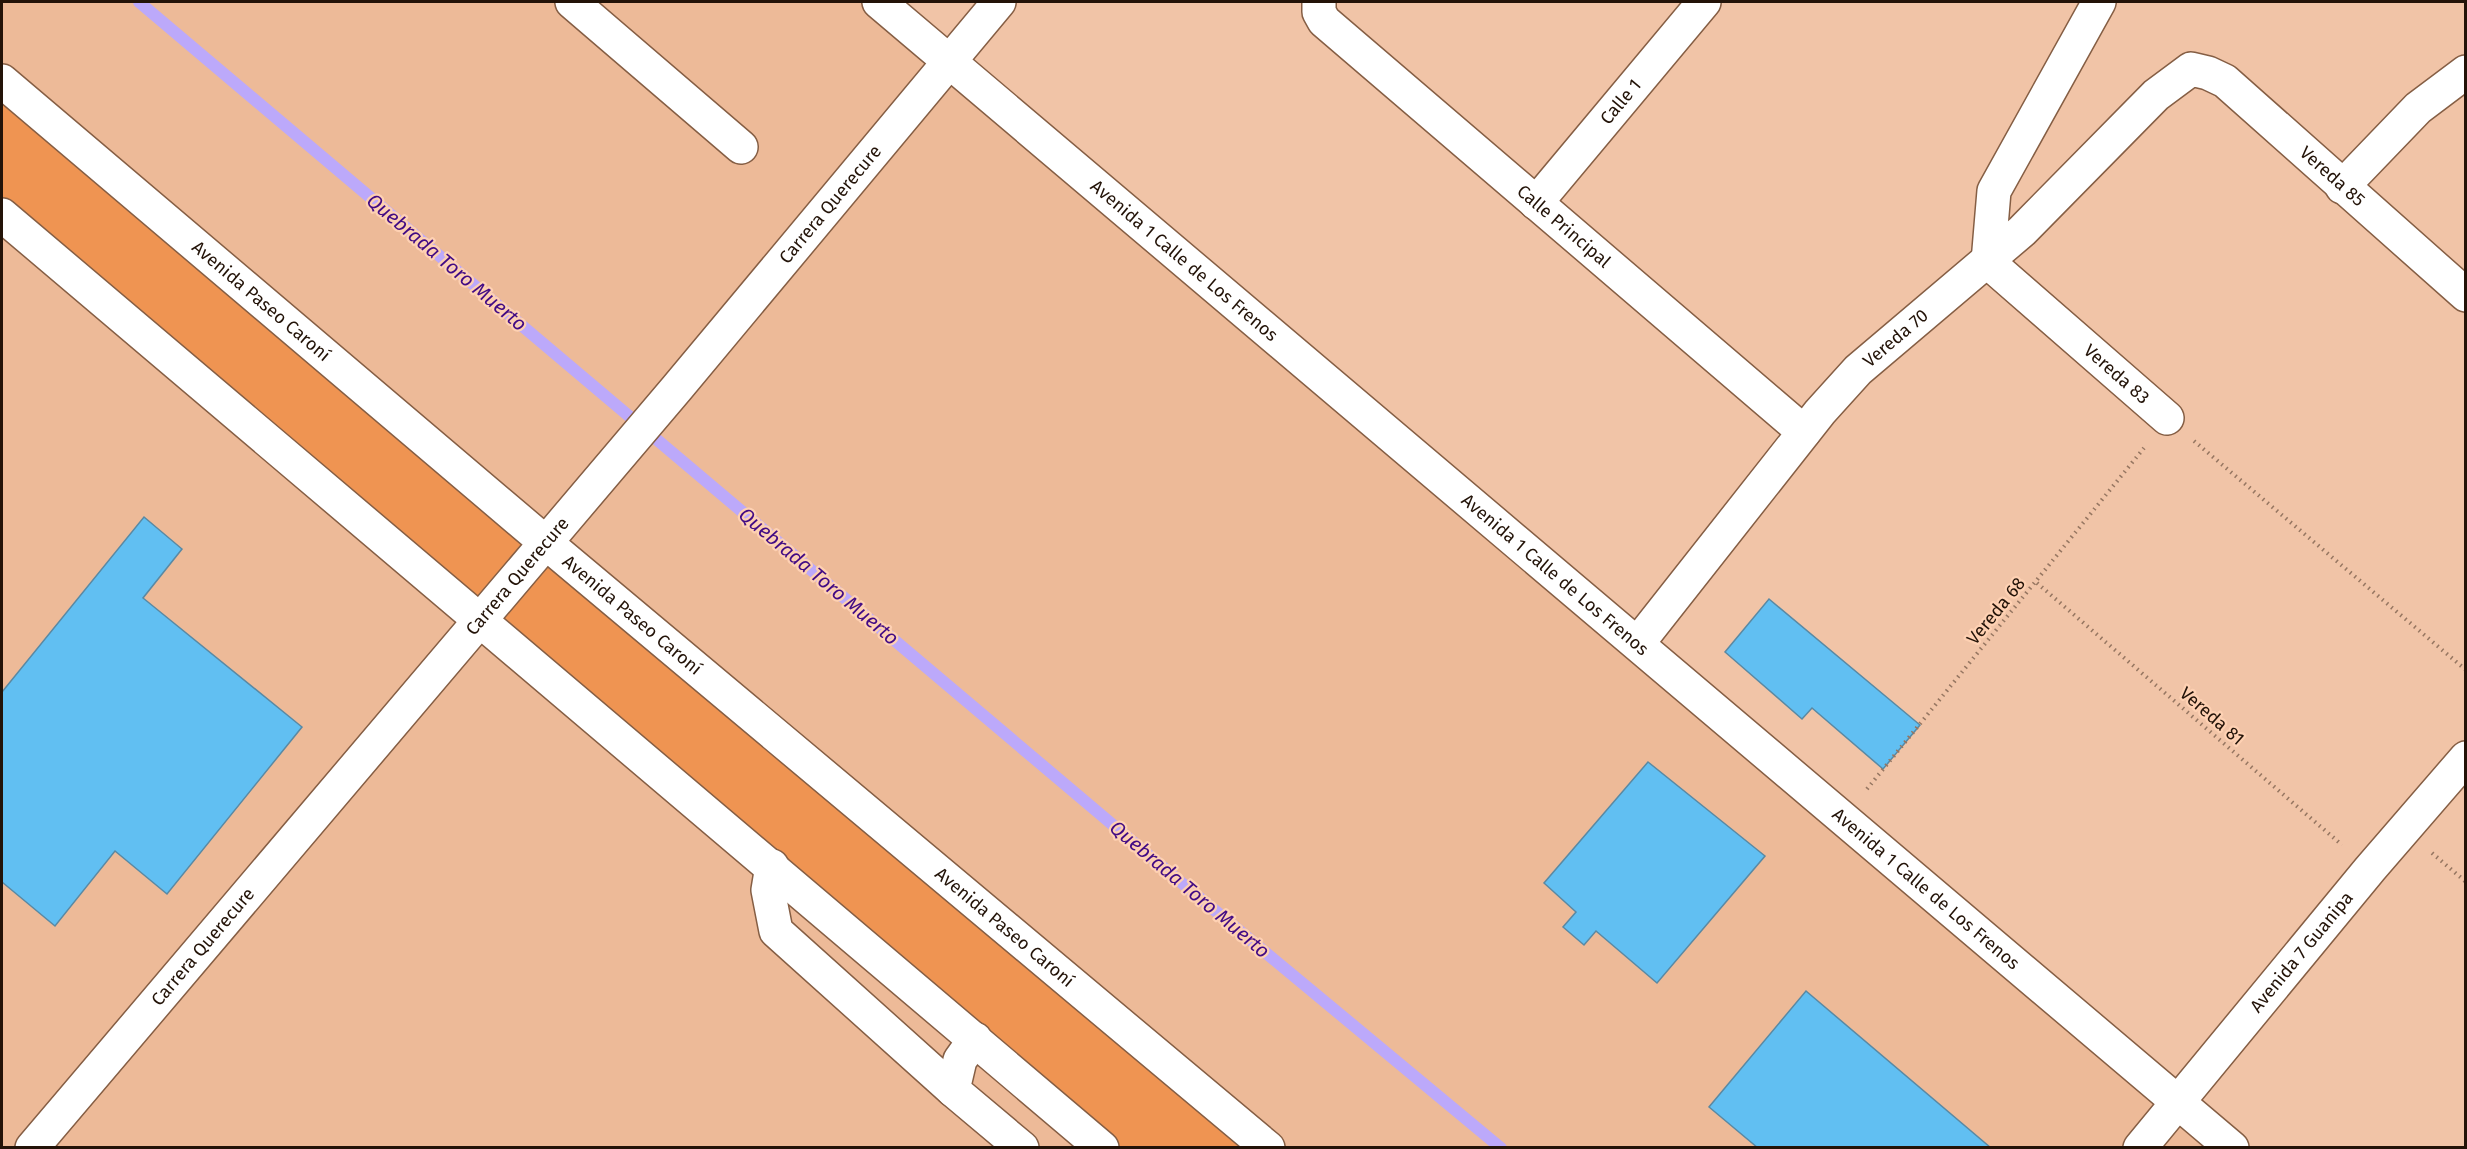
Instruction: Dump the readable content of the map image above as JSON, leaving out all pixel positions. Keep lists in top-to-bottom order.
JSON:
{
  "streets": {
    "street": [
      "Calle 1",
      "Vereda 85",
      "Carrera Querecure",
      "Calle Principal",
      "Avenida 1 Calle de Los Frenos",
      "Avenida Paseo Caroní",
      "Vereda 70",
      "Vereda 83",
      "Avenida 7 Guanipa"
    ],
    "path": ["Vereda 68", "Vereda 81"]
  },
  "crossings": [
    ["Calle 1", "Calle Principal"],
    ["Vereda 85", "Vereda 70"],
    ["Carrera Querecure", "Avenida 1 Calle de Los Frenos"],
    ["Carrera Querecure", "Avenida Paseo Caroní"],
    ["Calle Principal", "Vereda 70"],
    ["Avenida 1 Calle de Los Frenos", "Vereda 70"],
    ["Avenida 1 Calle de Los Frenos", "Vereda 68"],
    ["Avenida 1 Calle de Los Frenos", "Avenida 7 Guanipa"],
    ["Vereda 70", "Vereda 83"],
    ["Vereda 83", "Vereda 68"],
    ["Vereda 68", "Vereda 81"],
    ["Vereda 81", "Avenida 7 Guanipa"]
  ],
  "water": ["Quebrada Toro Muerto"]
}
